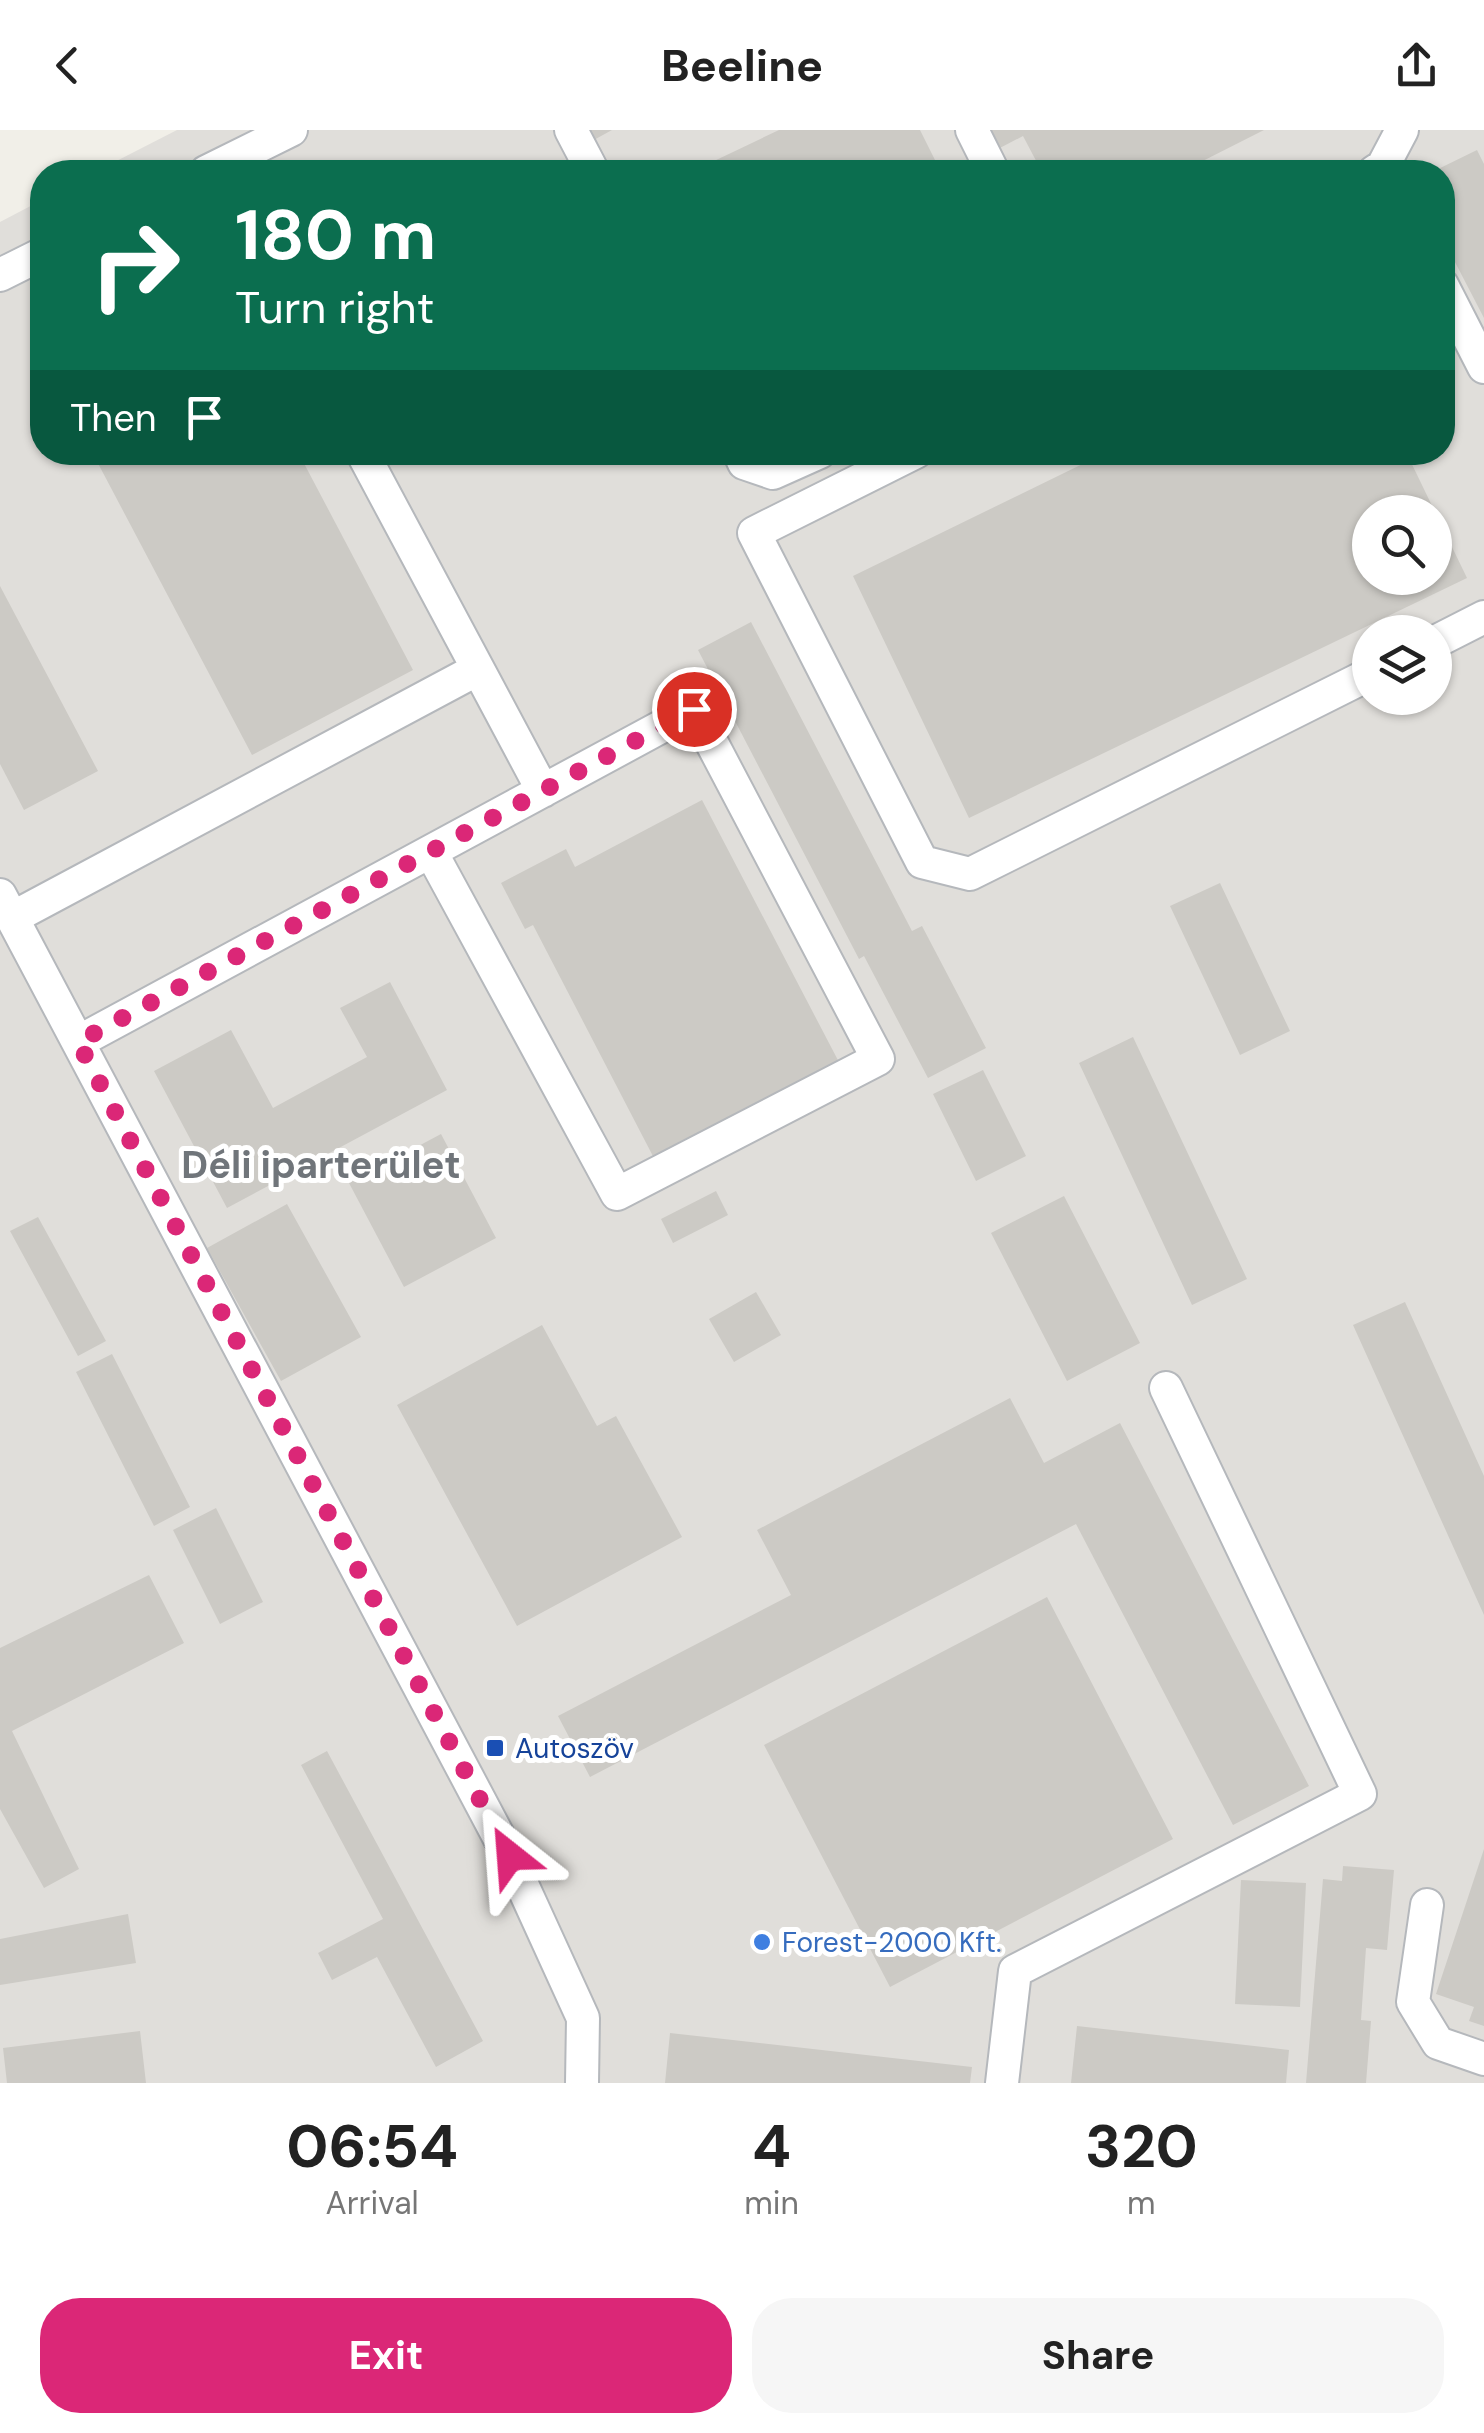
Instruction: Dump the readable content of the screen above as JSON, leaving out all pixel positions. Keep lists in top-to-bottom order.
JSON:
{
  "districts": ["Déli iparterület"],
  "places": {
    "transit": ["Autoszöv"],
    "other": ["Forest-2000 Kft."]
  },
  "page": {
    "header": "Beeline",
    "turn": ["180 m", "Turn right"],
    "then": "Then",
    "eta": [
      "06:54",
      "Arrival",
      "4",
      "min",
      "320",
      "m"
    ],
    "buttons": ["Exit", "Share"]
  }
}
